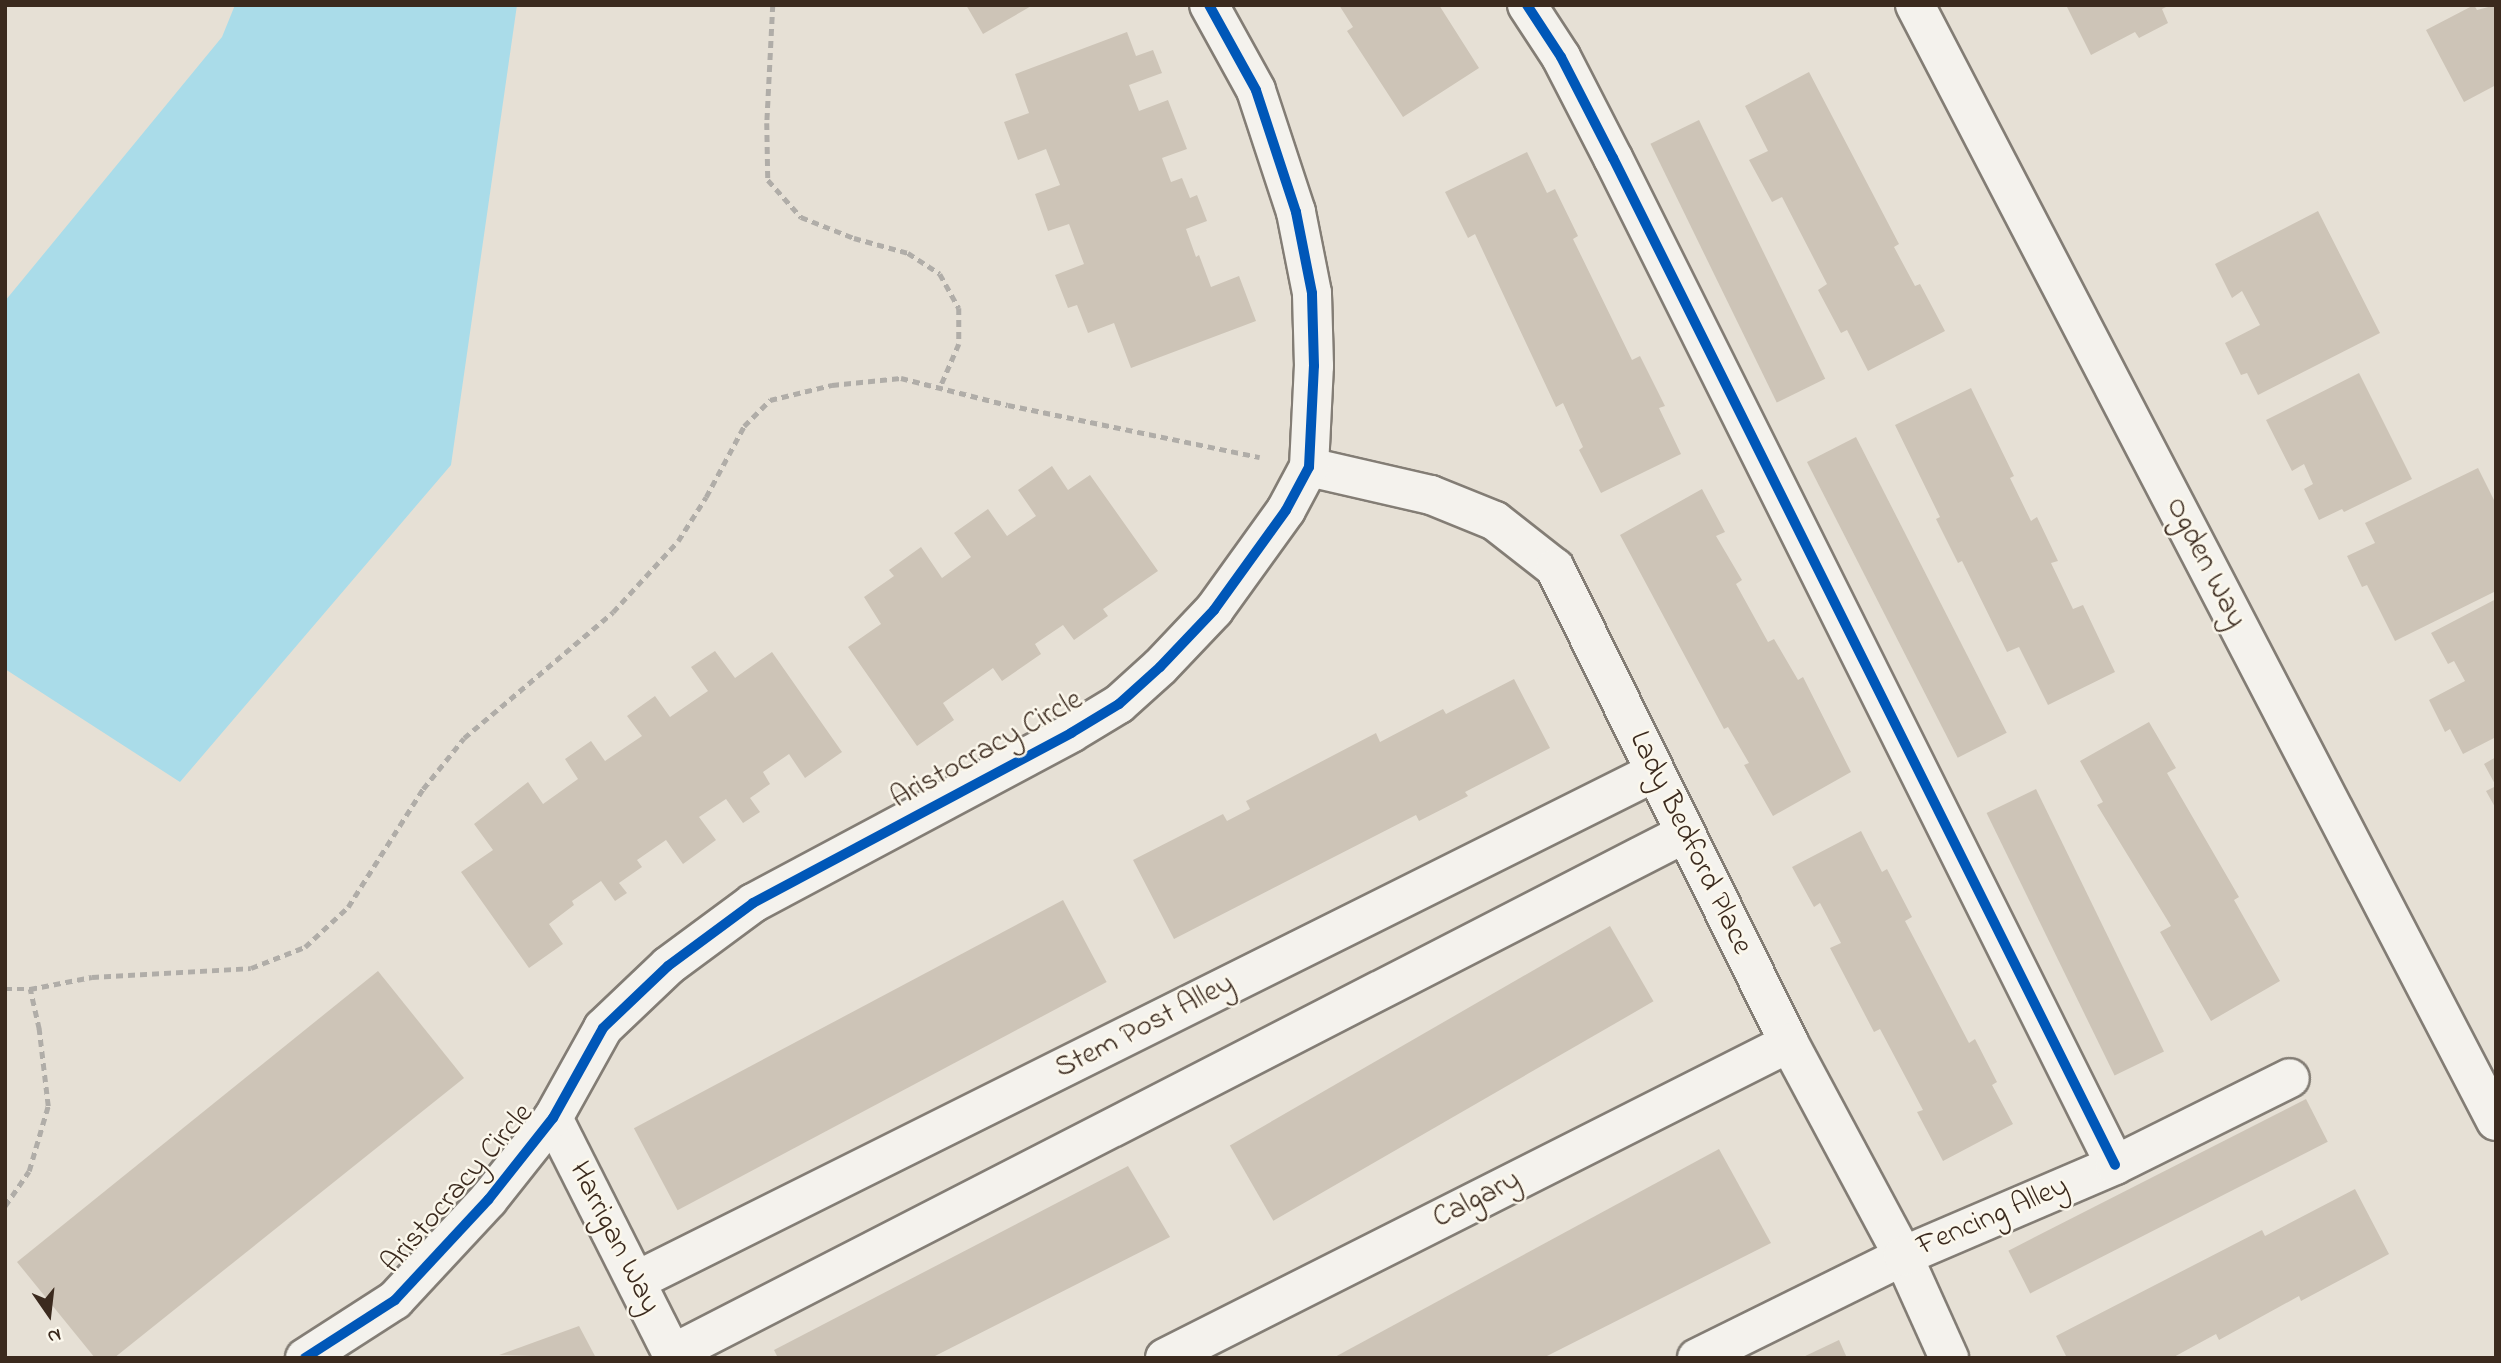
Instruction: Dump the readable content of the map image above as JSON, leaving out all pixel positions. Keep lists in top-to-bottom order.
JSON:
{
  "streets": {
    "street": [
      "Ogden Way",
      "Aristocracy Circle",
      "Lady Bedford Place",
      "Stem Post Alley",
      "Calgary",
      "Fencing Alley",
      "Harrigan Way"
    ]
  },
  "crossings": [
    ["Aristocracy Circle", "Lady Bedford Place"],
    ["Aristocracy Circle", "Harrigan Way"],
    ["Lady Bedford Place", "Stem Post Alley"],
    ["Lady Bedford Place", "Calgary"],
    ["Lady Bedford Place", "Fencing Alley"],
    ["Stem Post Alley", "Harrigan Way"]
  ],
  "north": "bottom"
}
